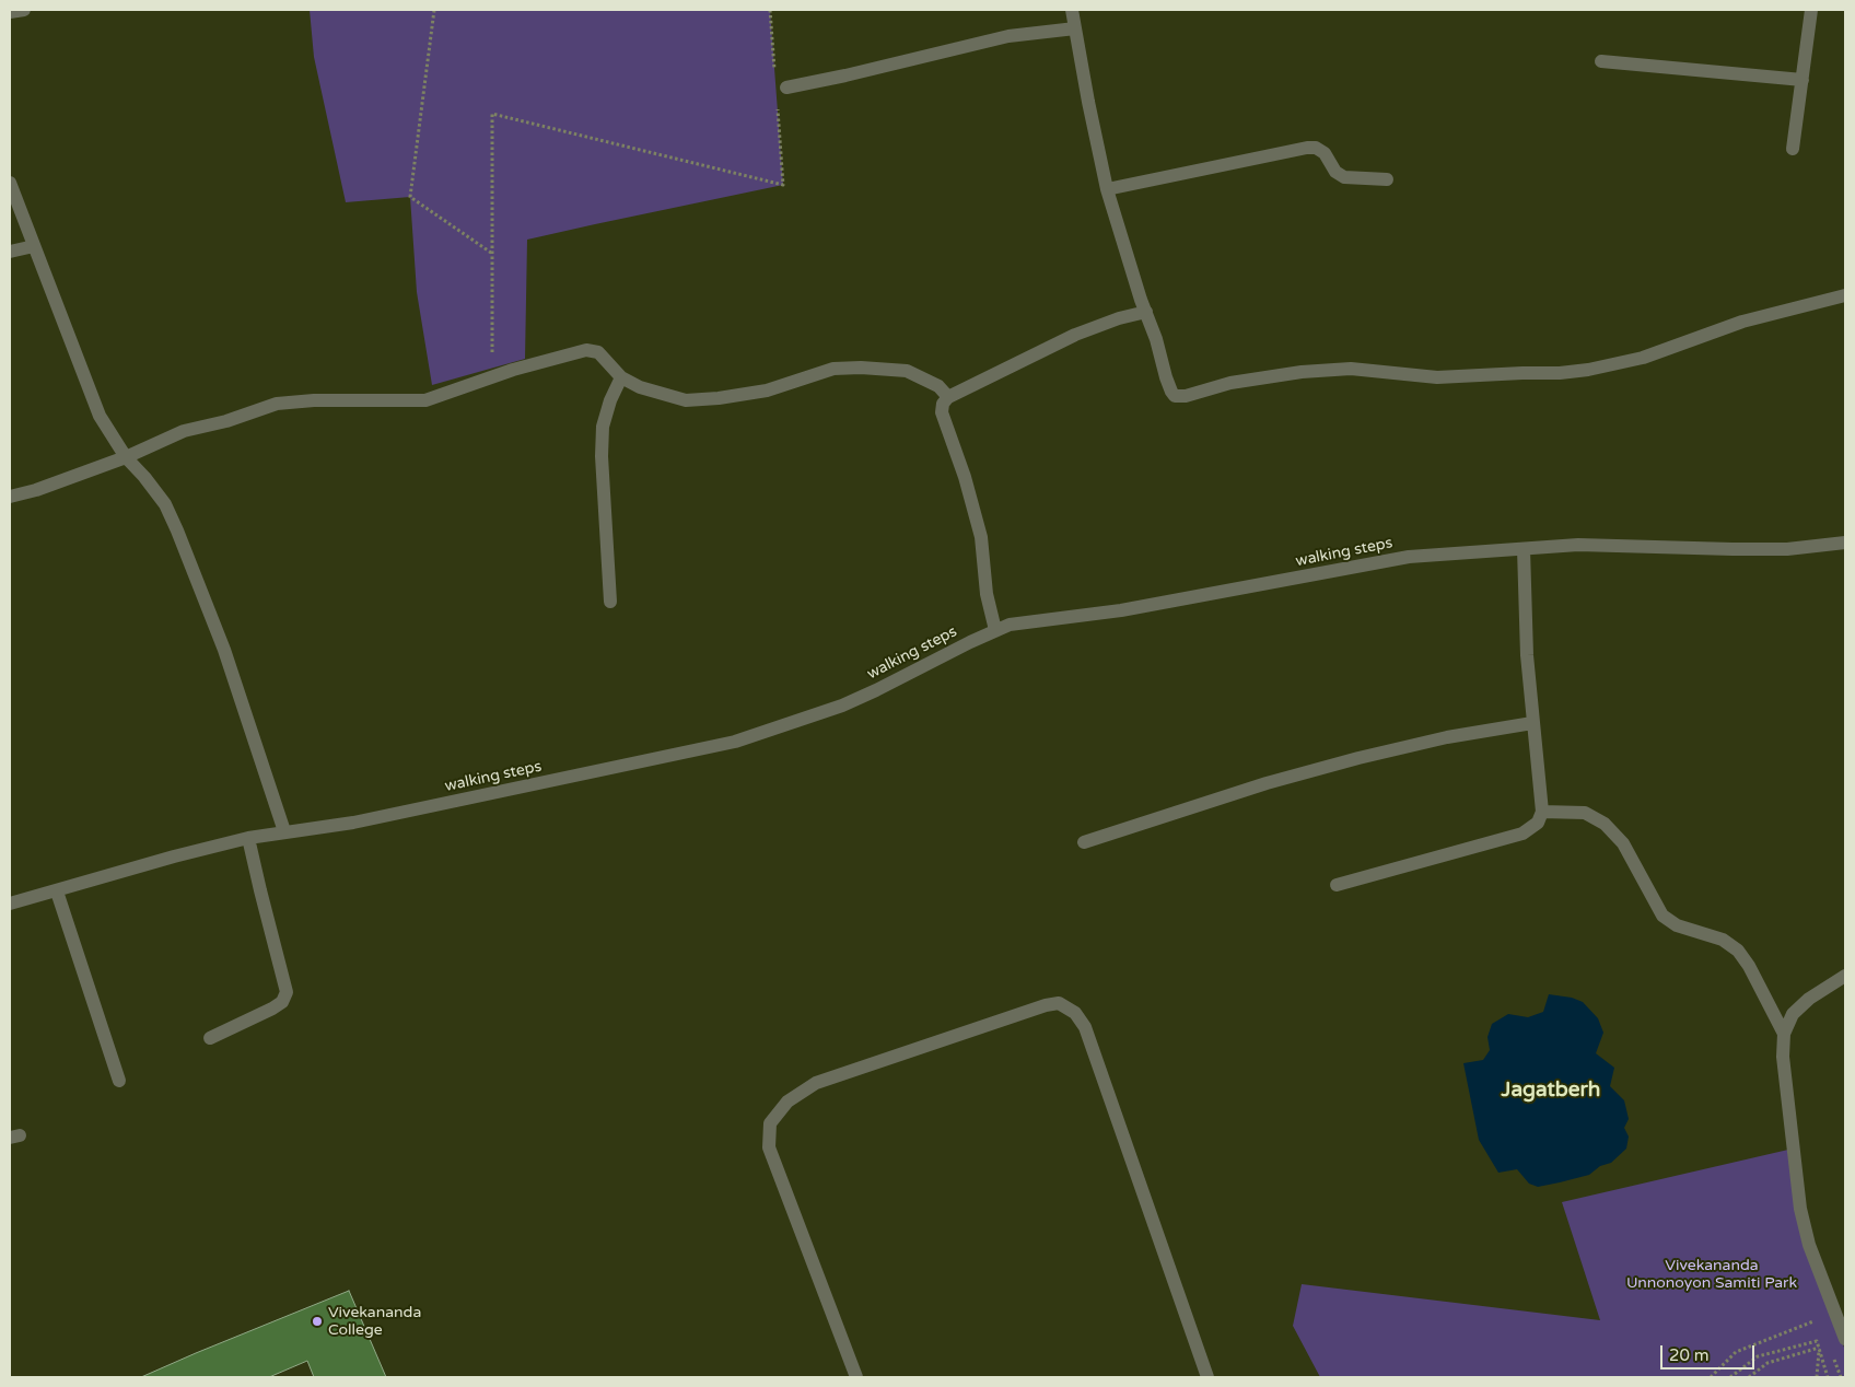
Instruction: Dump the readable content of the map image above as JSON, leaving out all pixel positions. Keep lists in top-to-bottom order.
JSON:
{
  "streets": {
    "street": ["walking steps"]
  },
  "districts": ["Jagatberh"],
  "parks": ["Vivekananda Unnonoyon Samiti Park"],
  "places": ["Vivekananda College"],
  "scale_bar": "20 m"
}
